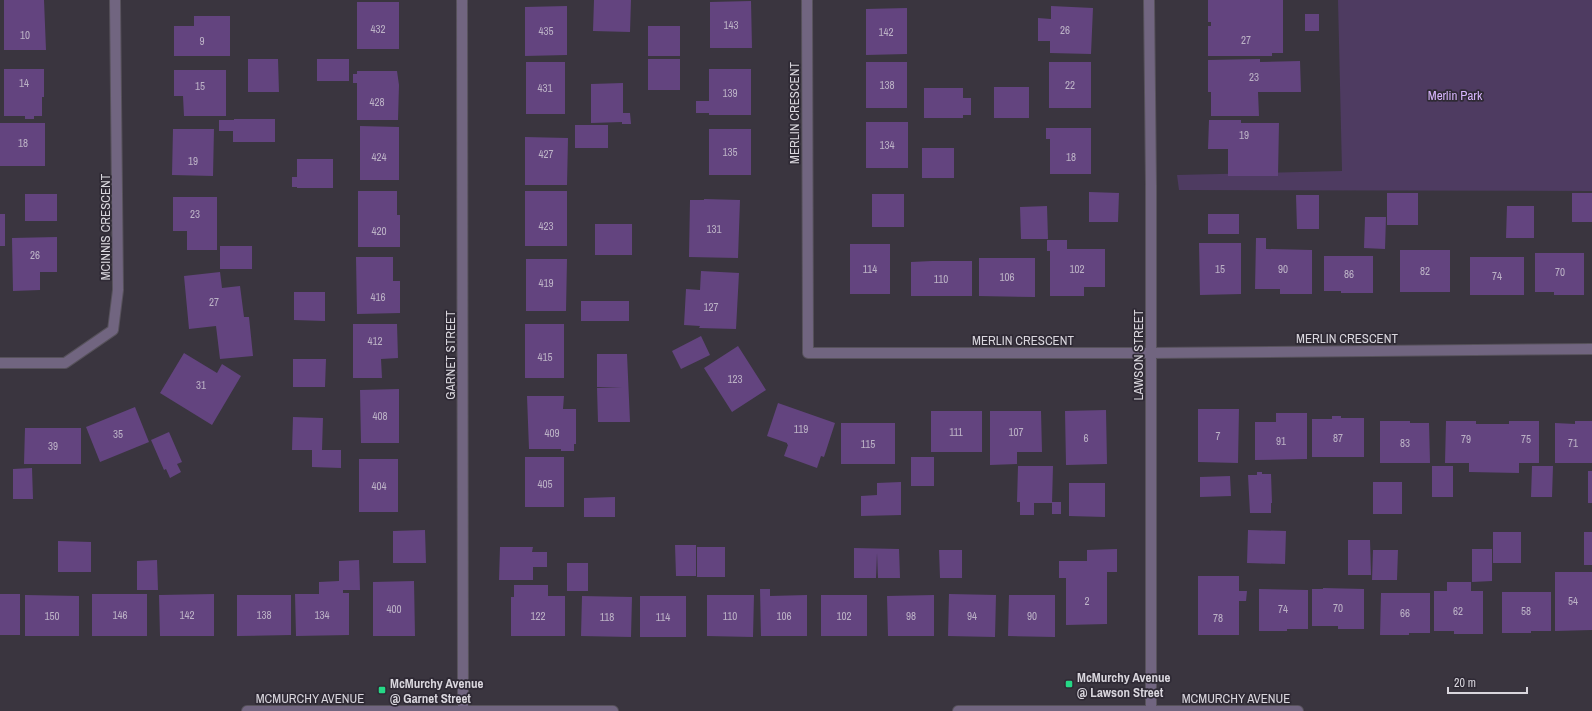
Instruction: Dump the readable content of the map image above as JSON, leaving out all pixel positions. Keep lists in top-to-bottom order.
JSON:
{
  "streets": {
    "street": [
      "MERLIN CRESCENT",
      "MCINNIS CRESCENT",
      "GARNET STREET",
      "LAWSON STREET",
      "MCMURCHY AVENUE"
    ]
  },
  "crossings": [
    ["MERLIN CRESCENT", "LAWSON STREET"],
    ["GARNET STREET", "MCMURCHY AVENUE"],
    ["LAWSON STREET", "MCMURCHY AVENUE"]
  ],
  "parks": ["Merlin Park"],
  "places": {
    "transit": ["McMurchy Avenue @ Lawson Street", "McMurchy Avenue @ Garnet Street"]
  },
  "house_numbers": [
    "143",
    "432",
    "26",
    "435",
    "142",
    "10",
    "27",
    "9",
    "23",
    "14",
    "138",
    "22",
    "15",
    "431",
    "139",
    "428",
    "19",
    "18",
    "134",
    "135",
    "427",
    "424",
    "18",
    "19",
    "23",
    "423",
    "131",
    "420",
    "26",
    "114",
    "102",
    "15",
    "90",
    "82",
    "70",
    "86",
    "74",
    "106",
    "110",
    "419",
    "416",
    "27",
    "127",
    "412",
    "415",
    "123",
    "31",
    "408",
    "119",
    "111",
    "107",
    "409",
    "35",
    "7",
    "6",
    "87",
    "79",
    "75",
    "91",
    "83",
    "71",
    "115",
    "39",
    "405",
    "404",
    "2",
    "54",
    "70",
    "400",
    "74",
    "62",
    "58",
    "66",
    "146",
    "142",
    "138",
    "134",
    "150",
    "122",
    "110",
    "106",
    "102",
    "98",
    "94",
    "90",
    "118",
    "114",
    "78"
  ],
  "scale_bar": "20 m"
}
